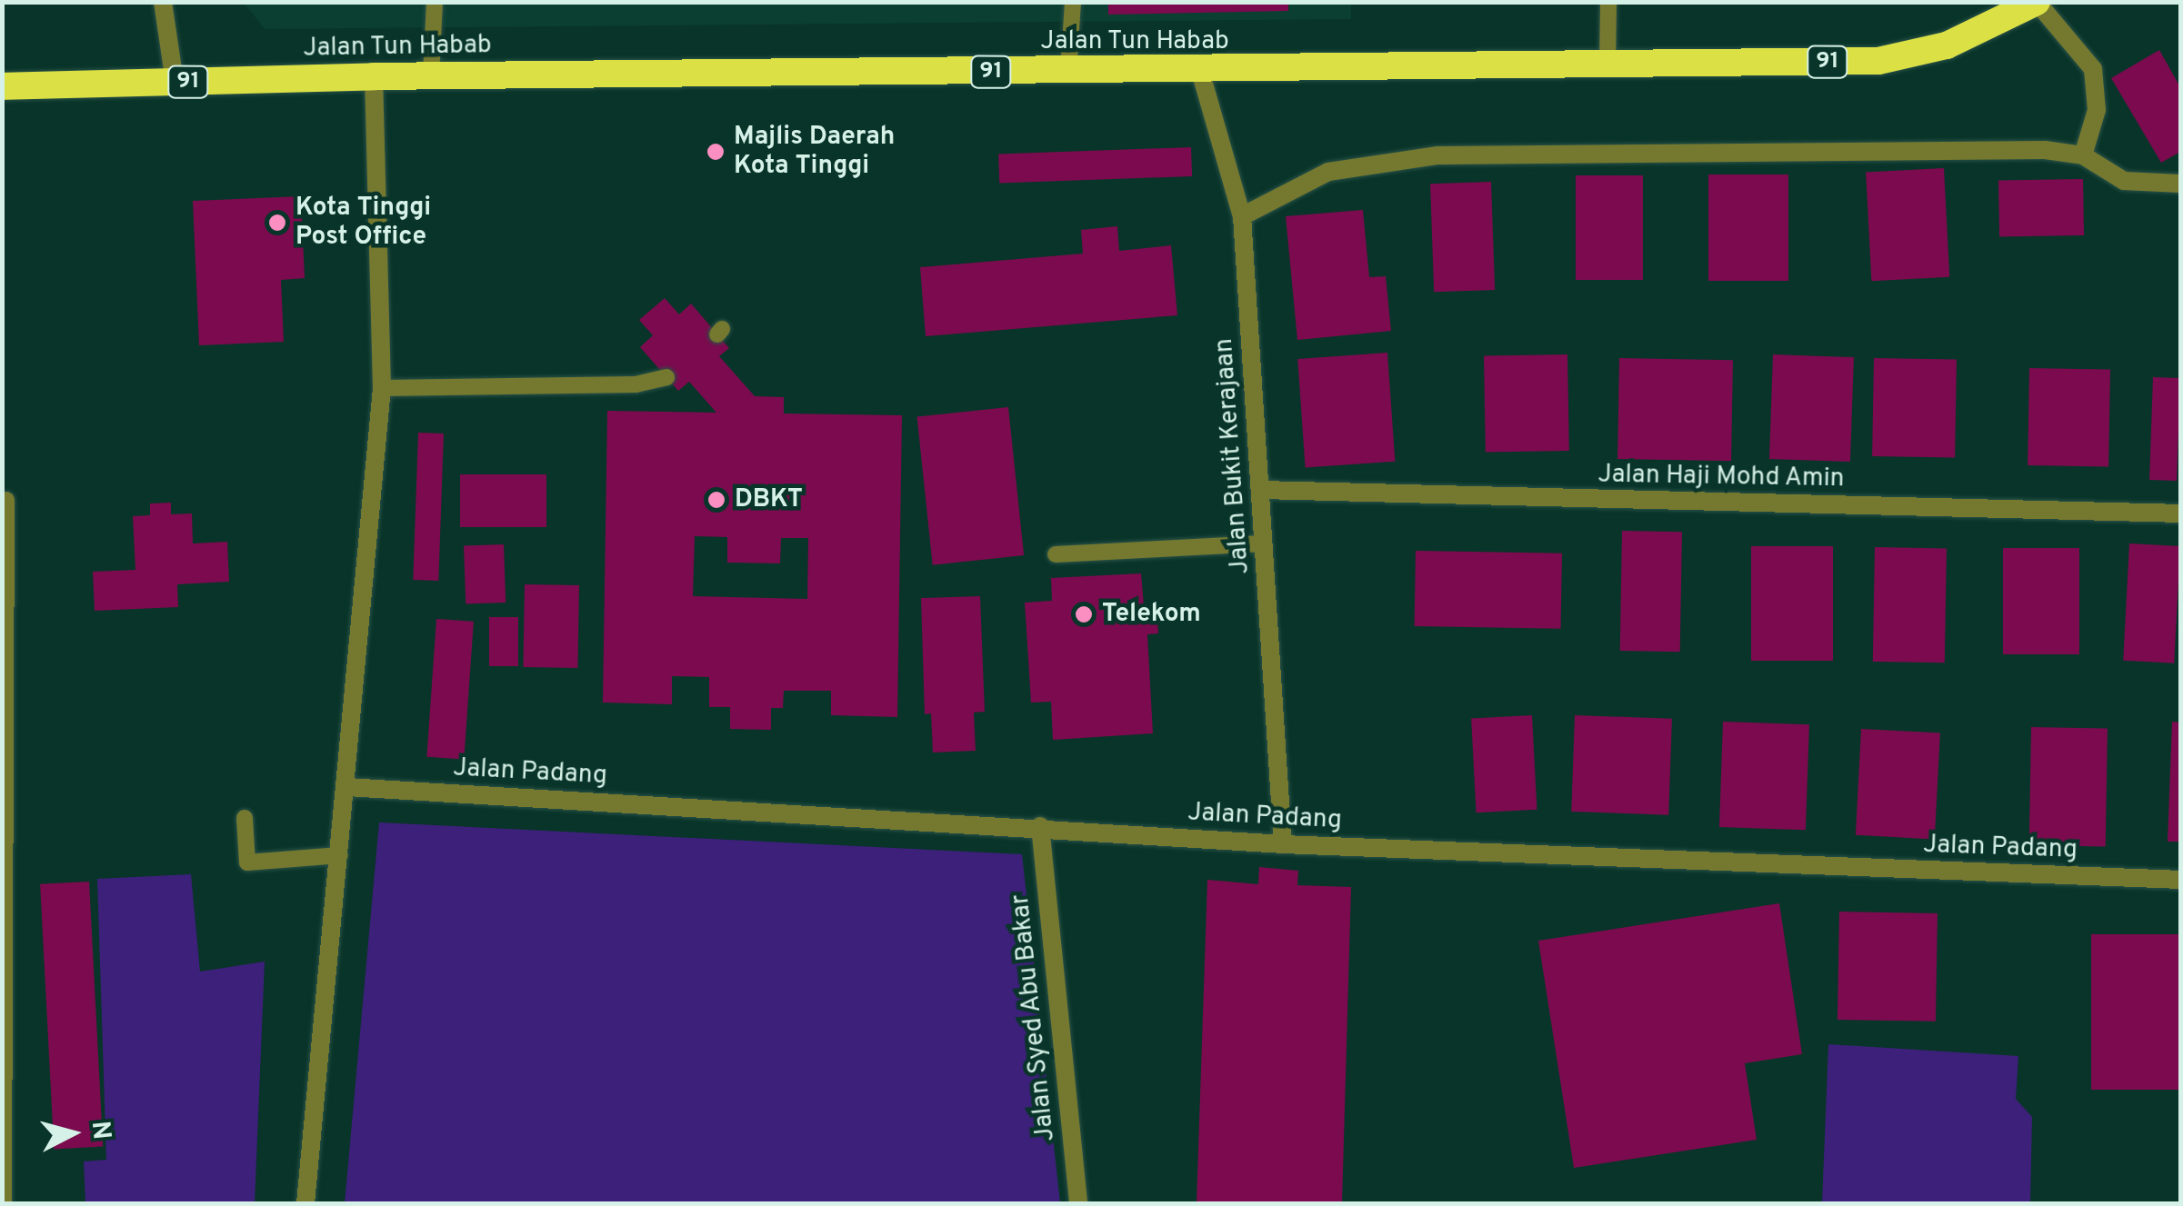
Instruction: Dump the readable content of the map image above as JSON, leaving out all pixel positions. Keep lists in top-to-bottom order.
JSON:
{
  "streets": {
    "highway": ["Jalan Tun Habab", "91"],
    "street": [
      "Jalan Bukit Kerajaan",
      "Jalan Haji Mohd Amin",
      "Jalan Padang",
      "Jalan Syed Abu Bakar"
    ]
  },
  "crossings": [
    ["Jalan Tun Habab", "Jalan Bukit Kerajaan"],
    ["Jalan Bukit Kerajaan", "Jalan Haji Mohd Amin"],
    ["Jalan Bukit Kerajaan", "Jalan Padang"],
    ["Jalan Padang", "Jalan Syed Abu Bakar"]
  ],
  "places": [
    "Majlis Daerah Kota Tinggi",
    "Kota Tinggi Post Office",
    "DBKT",
    "Telekom"
  ],
  "north": "right"
}
